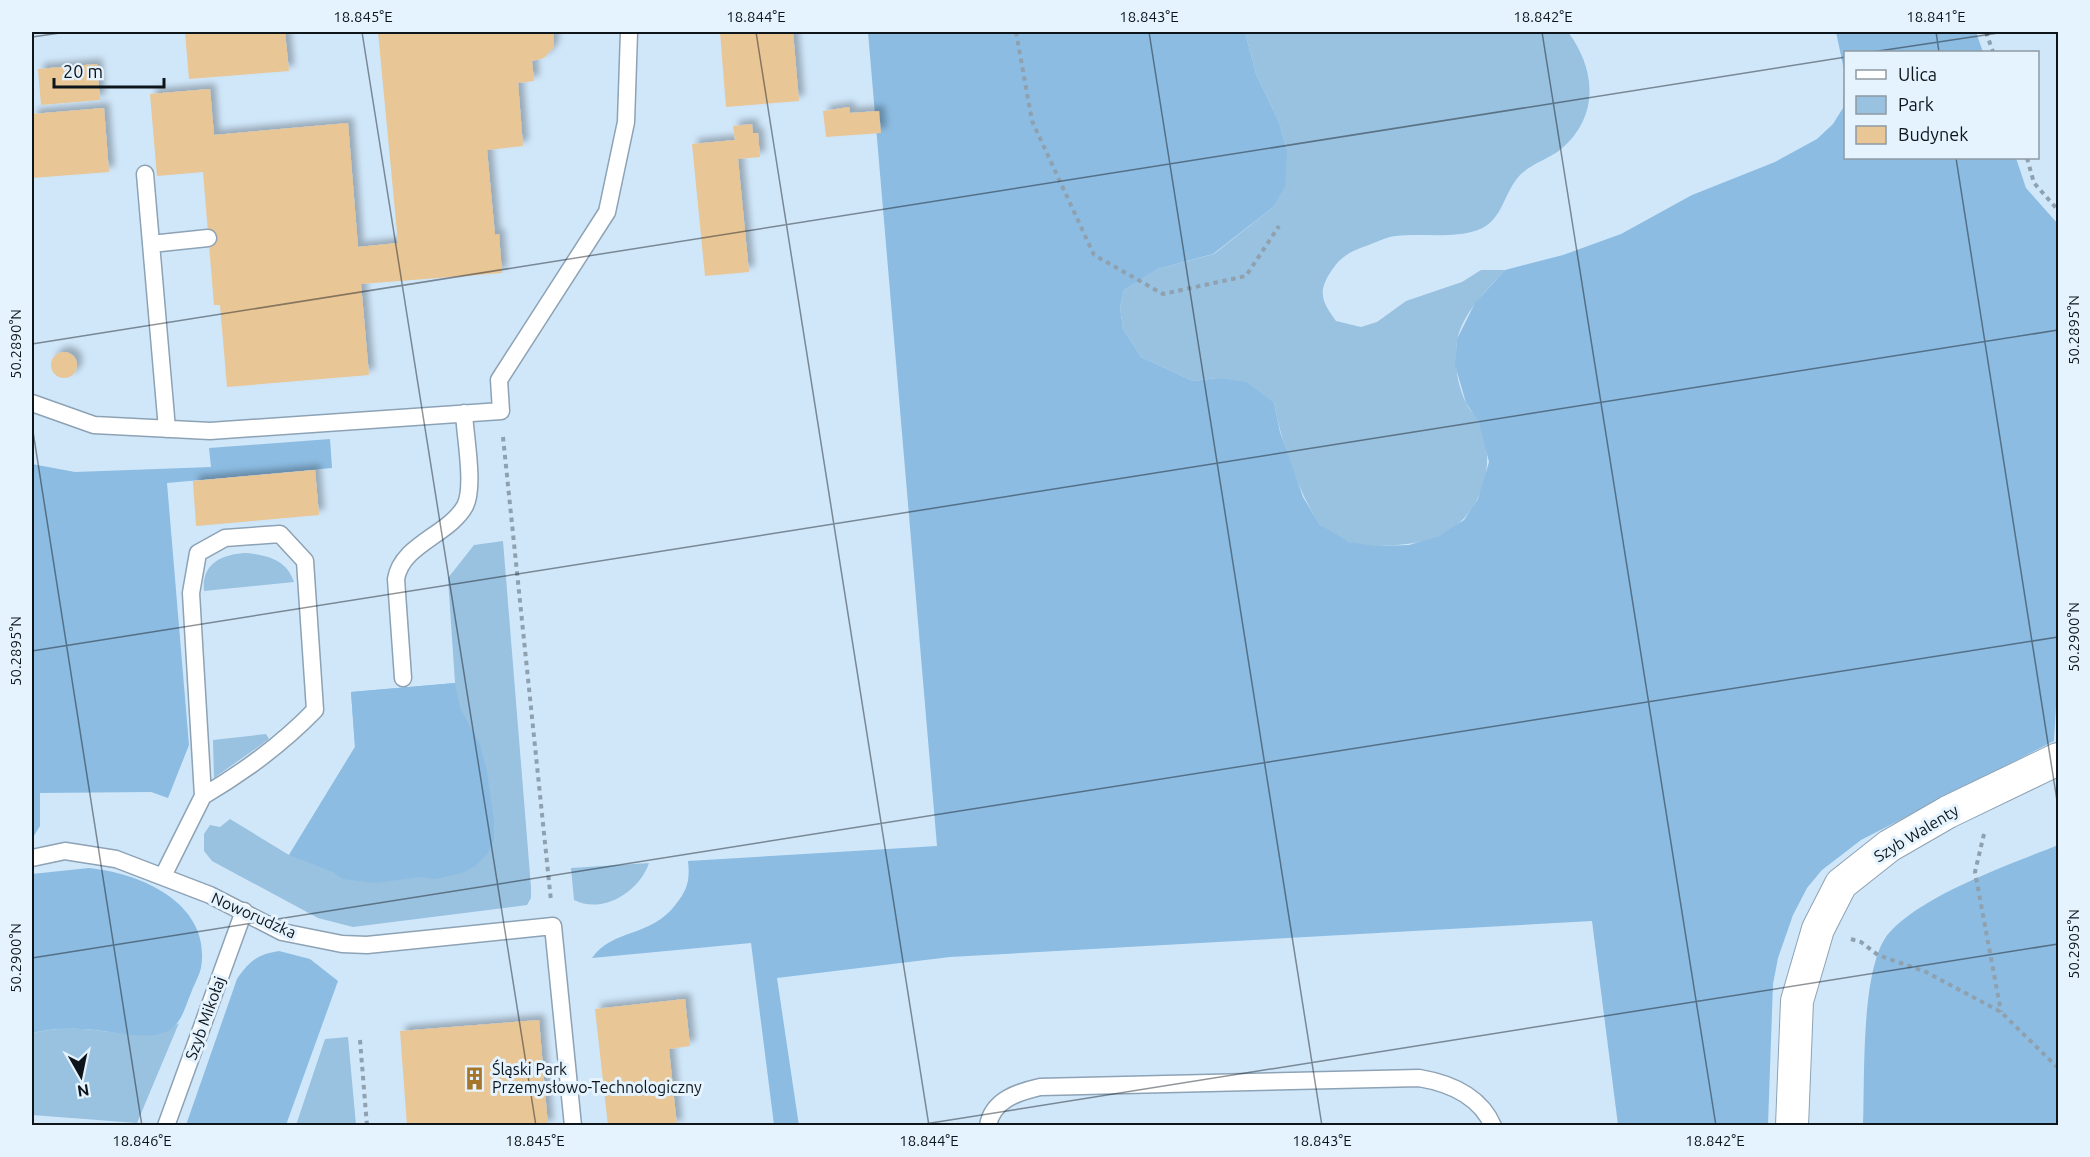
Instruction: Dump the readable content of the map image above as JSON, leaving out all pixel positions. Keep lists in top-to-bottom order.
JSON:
{
  "streets": {
    "street": ["Szyb Walenty"],
    "lane": ["Noworudzka", "Szyb Mikołaj"]
  },
  "crossings": [
    ["Noworudzka", "Szyb Mikołaj"]
  ],
  "places": {
    "building": ["Śląski Park Przemysłowo-Technologiczny"]
  },
  "legend": ["Ulica", "Park", "Budynek"],
  "scale_bar": "20 m",
  "north": "bottom",
  "coordinates": [
    "18.845°E",
    "18.844°E",
    "18.843°E",
    "18.842°E",
    "18.841°E",
    "50.2895°N",
    "50.2890°N",
    "50.2900°N",
    "50.2905°N",
    "18.846°E"
  ]
}
